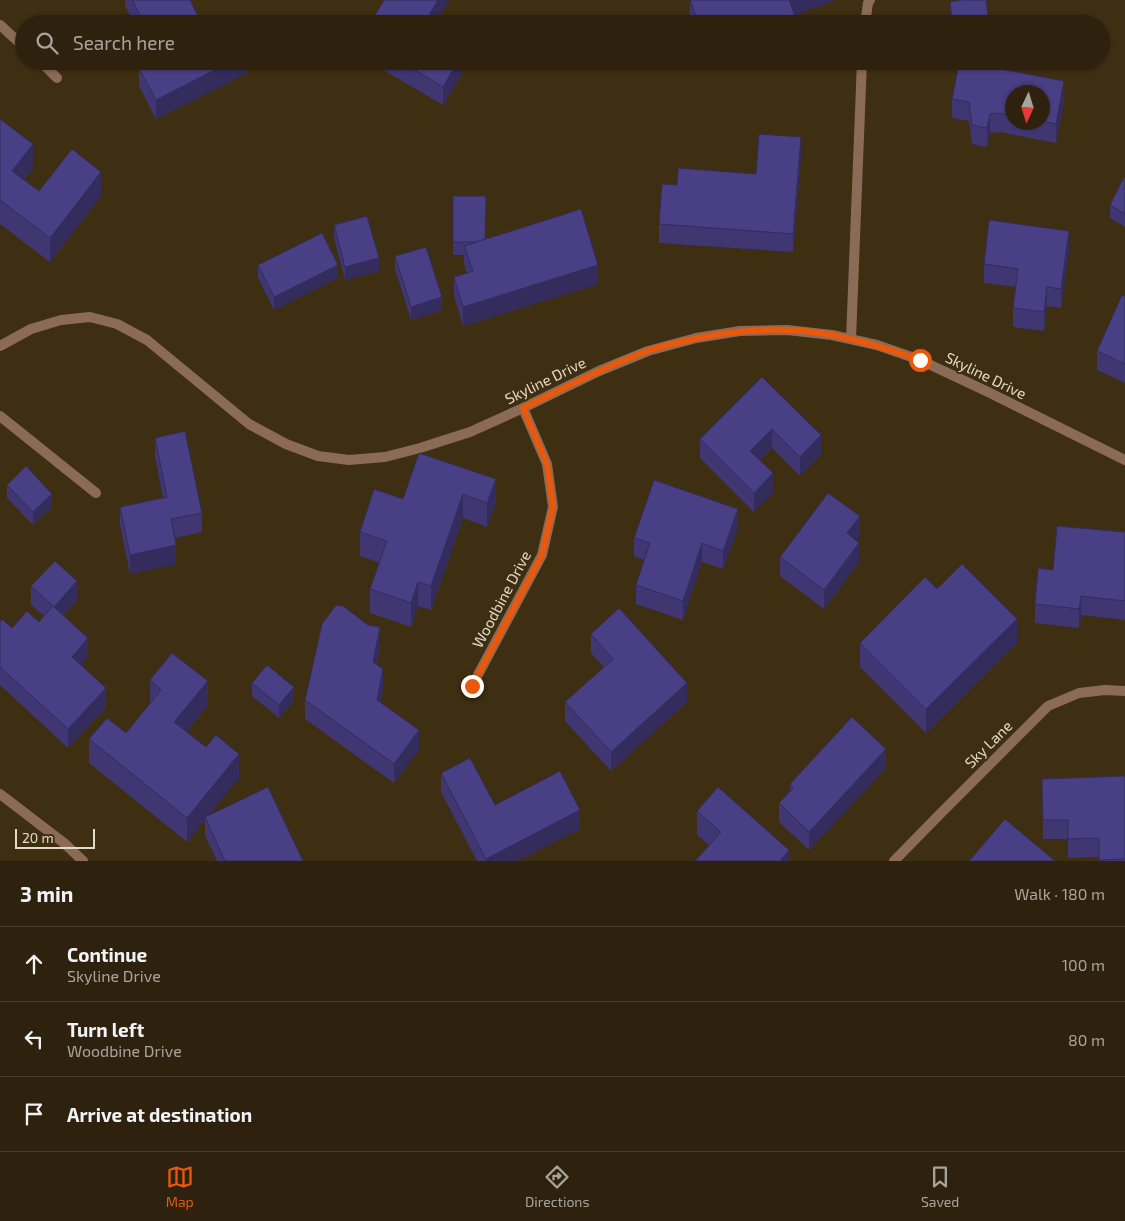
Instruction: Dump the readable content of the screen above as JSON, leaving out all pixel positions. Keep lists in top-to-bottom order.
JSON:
{
  "streets": {
    "street": ["Skyline Drive", "Woodbine Drive", "Sky Lane"]
  },
  "crossings": [
    ["Skyline Drive", "Woodbine Drive"]
  ],
  "scale_bar": "20 m",
  "north": "bottom",
  "page": {
    "search": "Search here",
    "scale": "20 m",
    "heading": ["3 min", "Walk · 180 m"],
    "list": [
      ["Continue", "Skyline Drive", "100 m"],
      ["Turn left", "Woodbine Drive", "80 m"],
      "Arrive at destination"
    ],
    "nav": ["Map", "Directions", "Saved"]
  }
}
